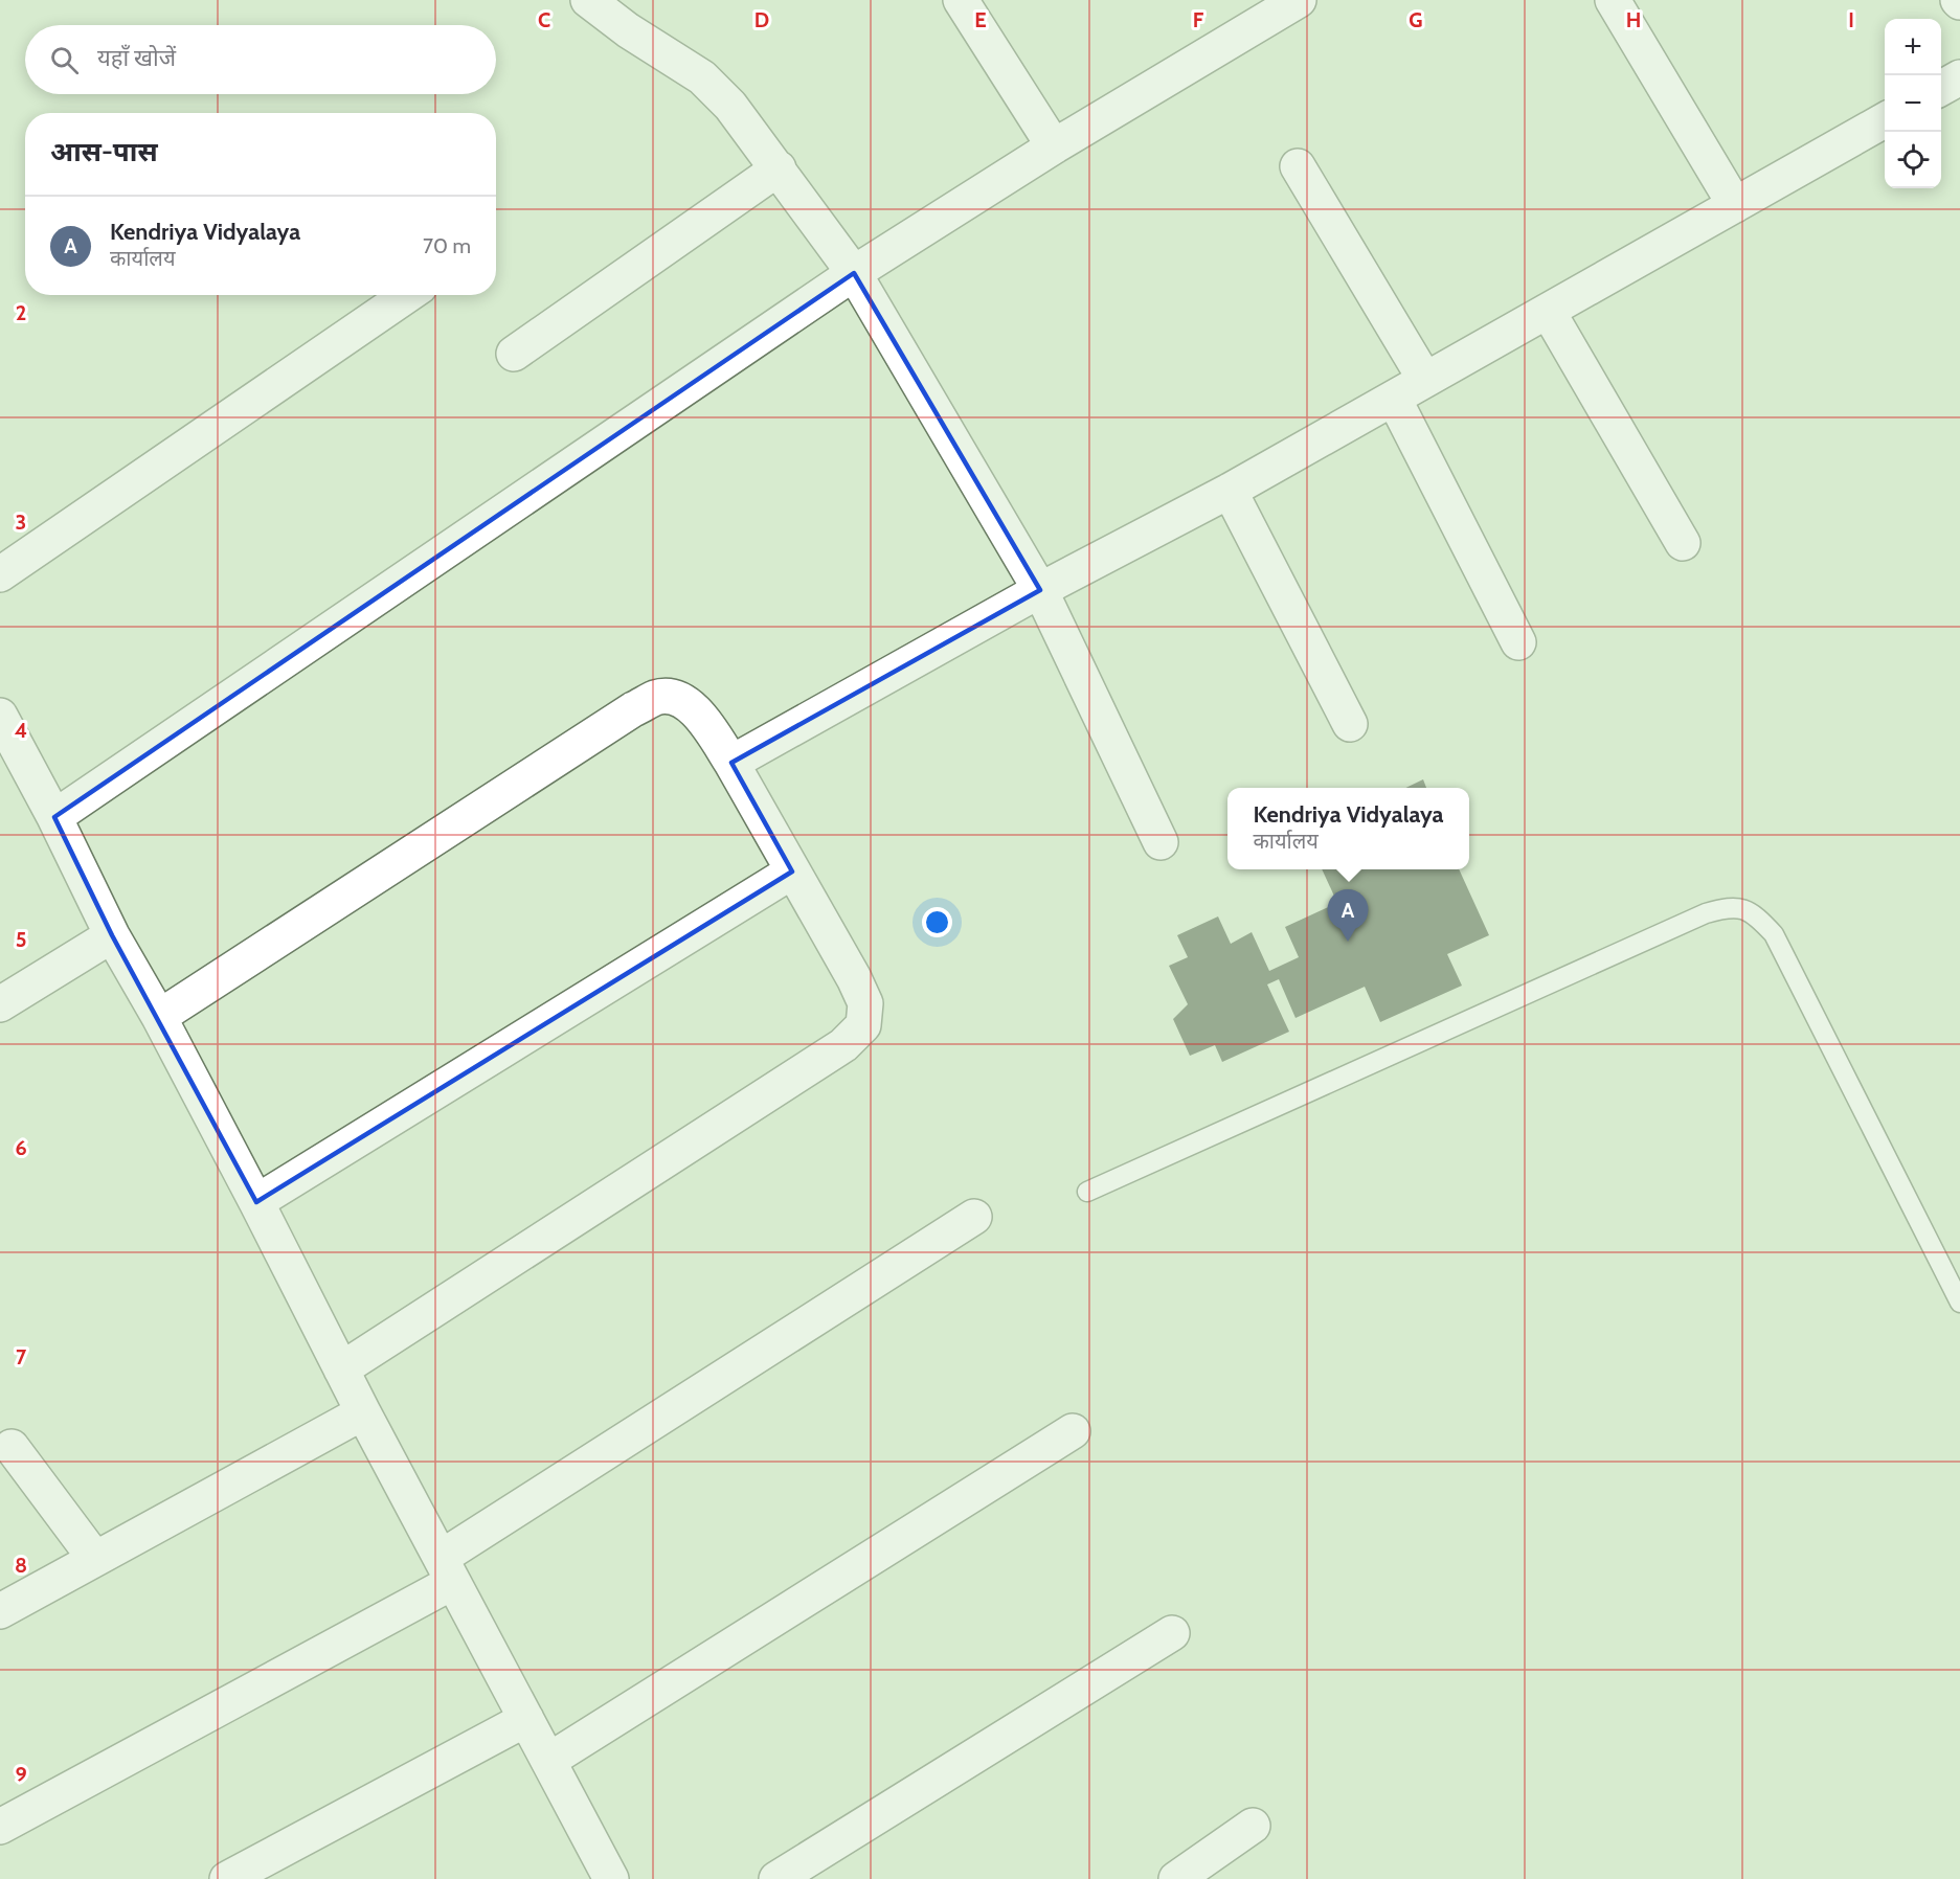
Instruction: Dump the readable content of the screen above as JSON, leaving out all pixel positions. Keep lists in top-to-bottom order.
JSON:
{
  "page": {
    "map_buttons": ["+", "−"],
    "search": "यहाँ खोजें",
    "heading": "आस-पास",
    "list": [
      {
        "mark": "A",
        "name": "Kendriya Vidyalaya",
        "note": "कार्यालय",
        "value": "70 m"
      }
    ],
    "popup": ["Kendriya Vidyalaya", "कार्यालय"],
    "pins": "A"
  },
  "grid": {
    "columns": [
      "C",
      "D",
      "E",
      "F",
      "G",
      "H",
      "I"
    ],
    "rows": [
      "2",
      "3",
      "4",
      "5",
      "6",
      "7",
      "8",
      "9"
    ]
  }
}
